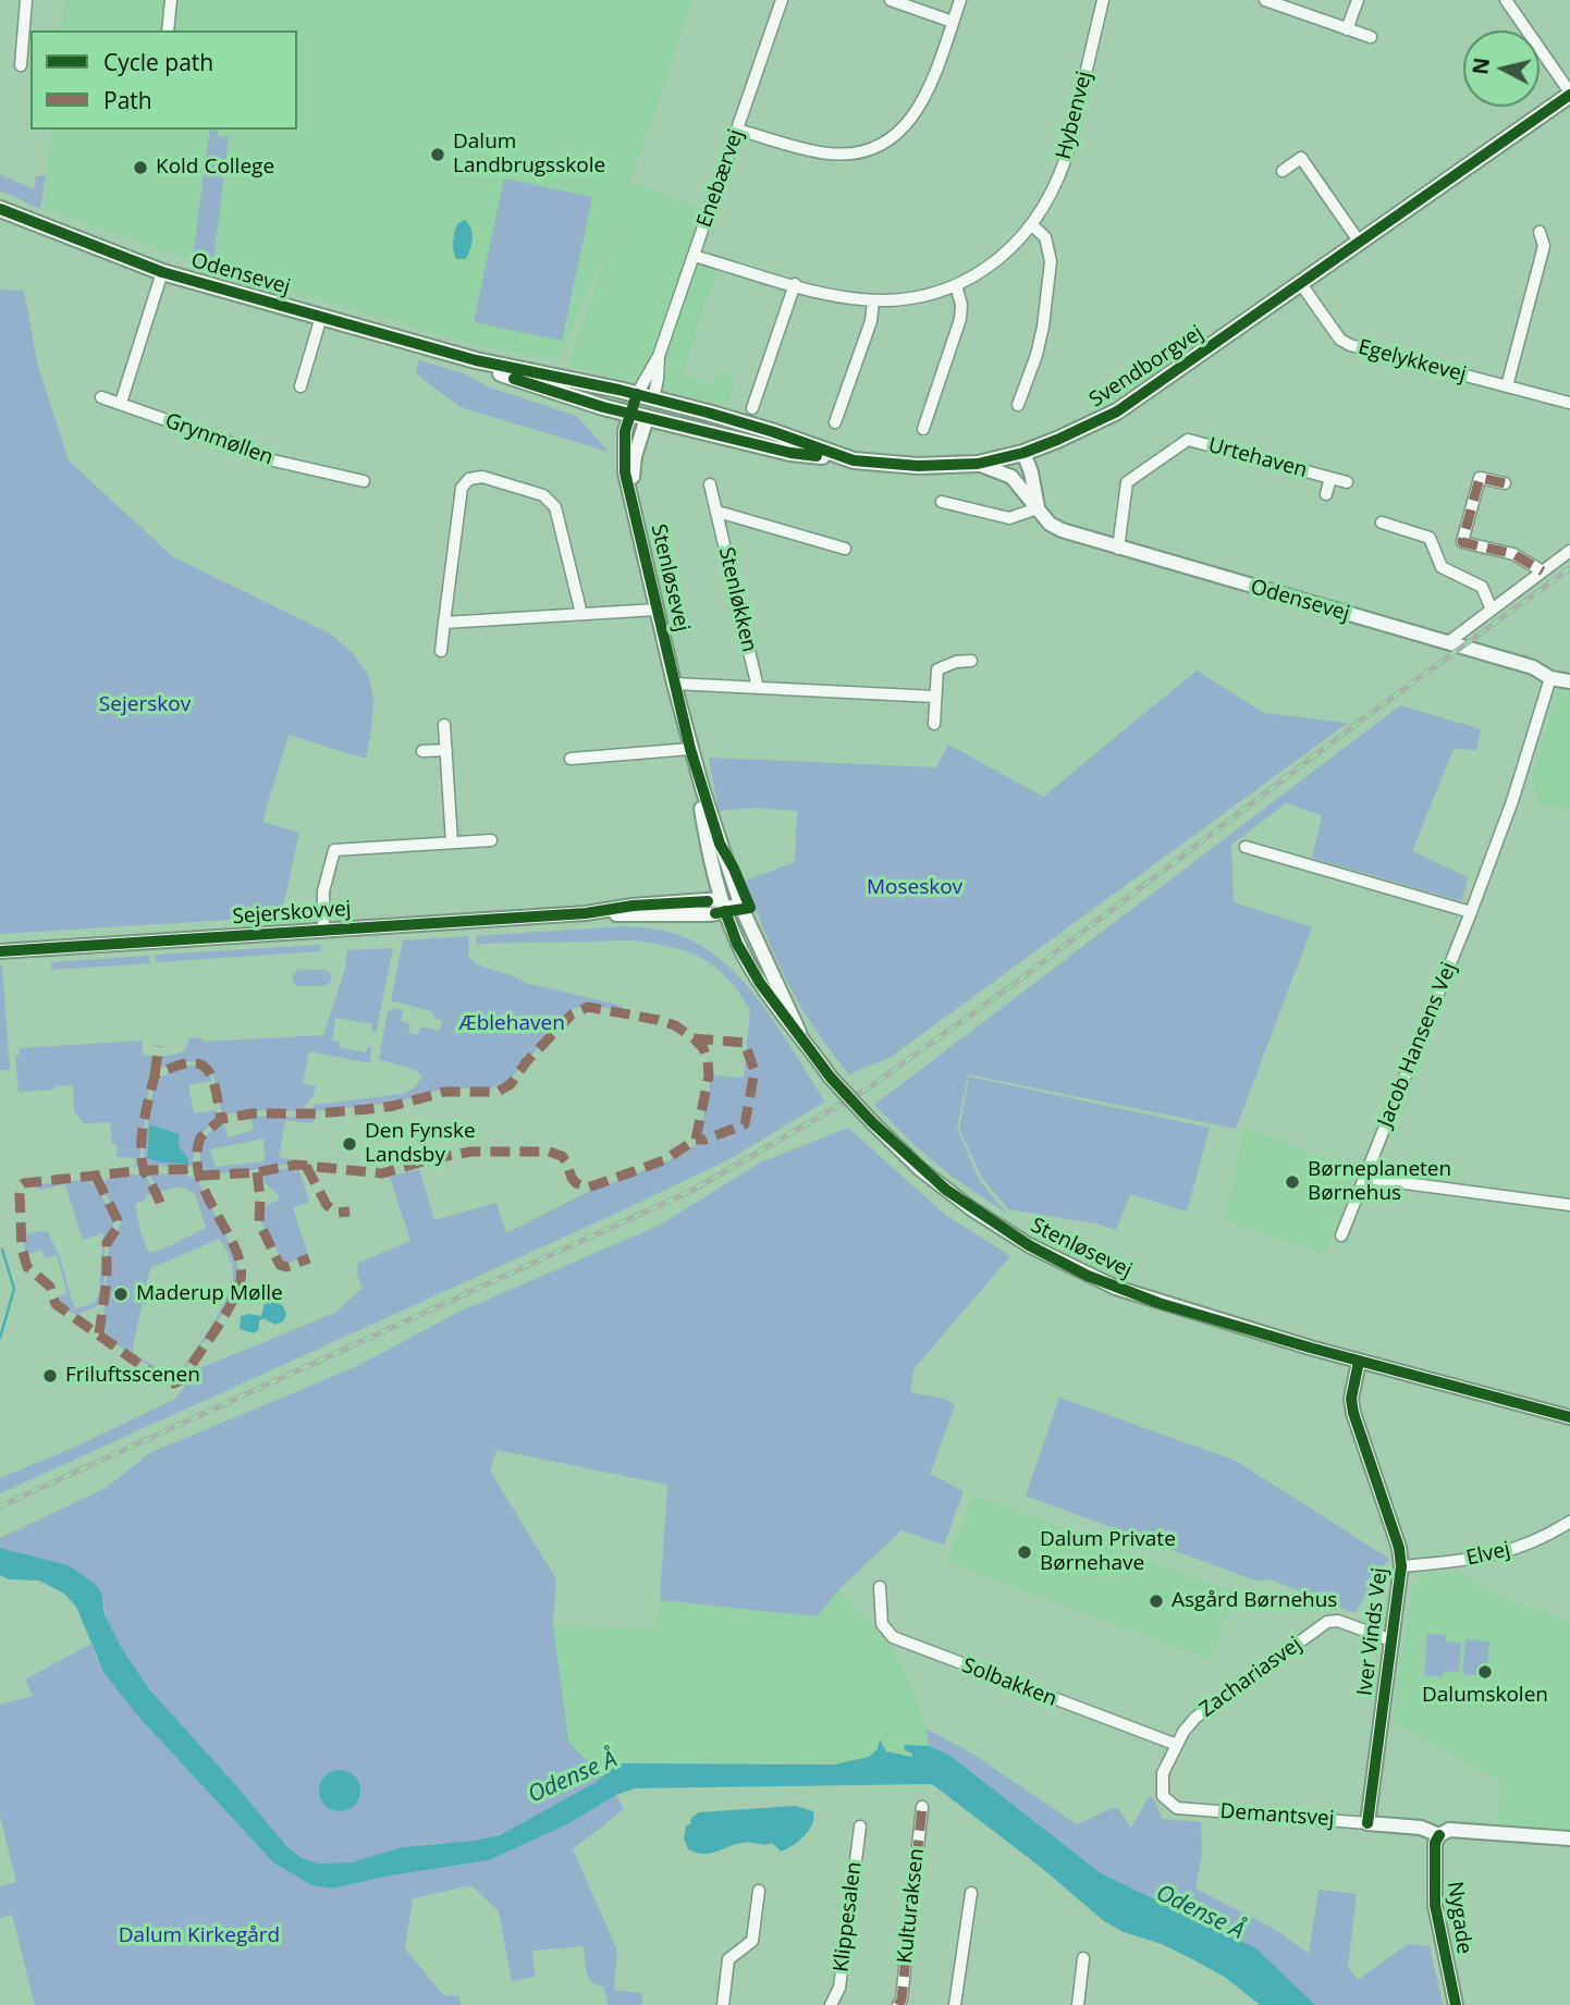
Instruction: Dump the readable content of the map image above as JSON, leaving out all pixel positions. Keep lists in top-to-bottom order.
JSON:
{
  "streets": {
    "main road": ["Odensevej", "Svendborgvej"],
    "street": [
      "Hybenvej",
      "Enebærvej",
      "Egelykkevej",
      "Grynmøllen",
      "Urtehaven",
      "Stenløsevej",
      "Stenløkken",
      "Sejerskovvej",
      "Jacob Hansens Vej",
      "Elvej",
      "Iver Vinds Vej",
      "Zachariasvej",
      "Solbakken",
      "Demantsvej",
      "Kulturaksen",
      "Klippesalen",
      "Nygade"
    ]
  },
  "crossings": [
    ["Hybenvej", "Enebærvej"],
    ["Enebærvej", "Odensevej"],
    ["Enebærvej", "Svendborgvej"],
    ["Enebærvej", "Stenløsevej"],
    ["Odensevej", "Svendborgvej"],
    ["Odensevej", "Urtehaven"],
    ["Odensevej", "Stenløsevej"],
    ["Odensevej", "Jacob Hansens Vej"],
    ["Egelykkevej", "Svendborgvej"],
    ["Svendborgvej", "Stenløsevej"],
    ["Stenløsevej", "Sejerskovvej"],
    ["Stenløsevej", "Iver Vinds Vej"],
    ["Elvej", "Iver Vinds Vej"],
    ["Iver Vinds Vej", "Zachariasvej"],
    ["Iver Vinds Vej", "Demantsvej"],
    ["Zachariasvej", "Solbakken"],
    ["Zachariasvej", "Demantsvej"],
    ["Demantsvej", "Nygade"]
  ],
  "water": ["Odense Å"],
  "parks": [
    "Sejerskov",
    "Moseskov",
    "Æblehaven",
    "Dalum Kirkegård"
  ],
  "places": [
    "Dalum Landbrugsskole",
    "Kold College",
    "Den Fynske Landsby",
    "Børneplaneten Børnehus",
    "Maderup Mølle",
    "Friluftsscenen",
    "Dalum Private Børnehave",
    "Asgård Børnehus",
    "Dalumskolen"
  ],
  "legend": ["Cycle path", "Path"],
  "north": "left"
}
